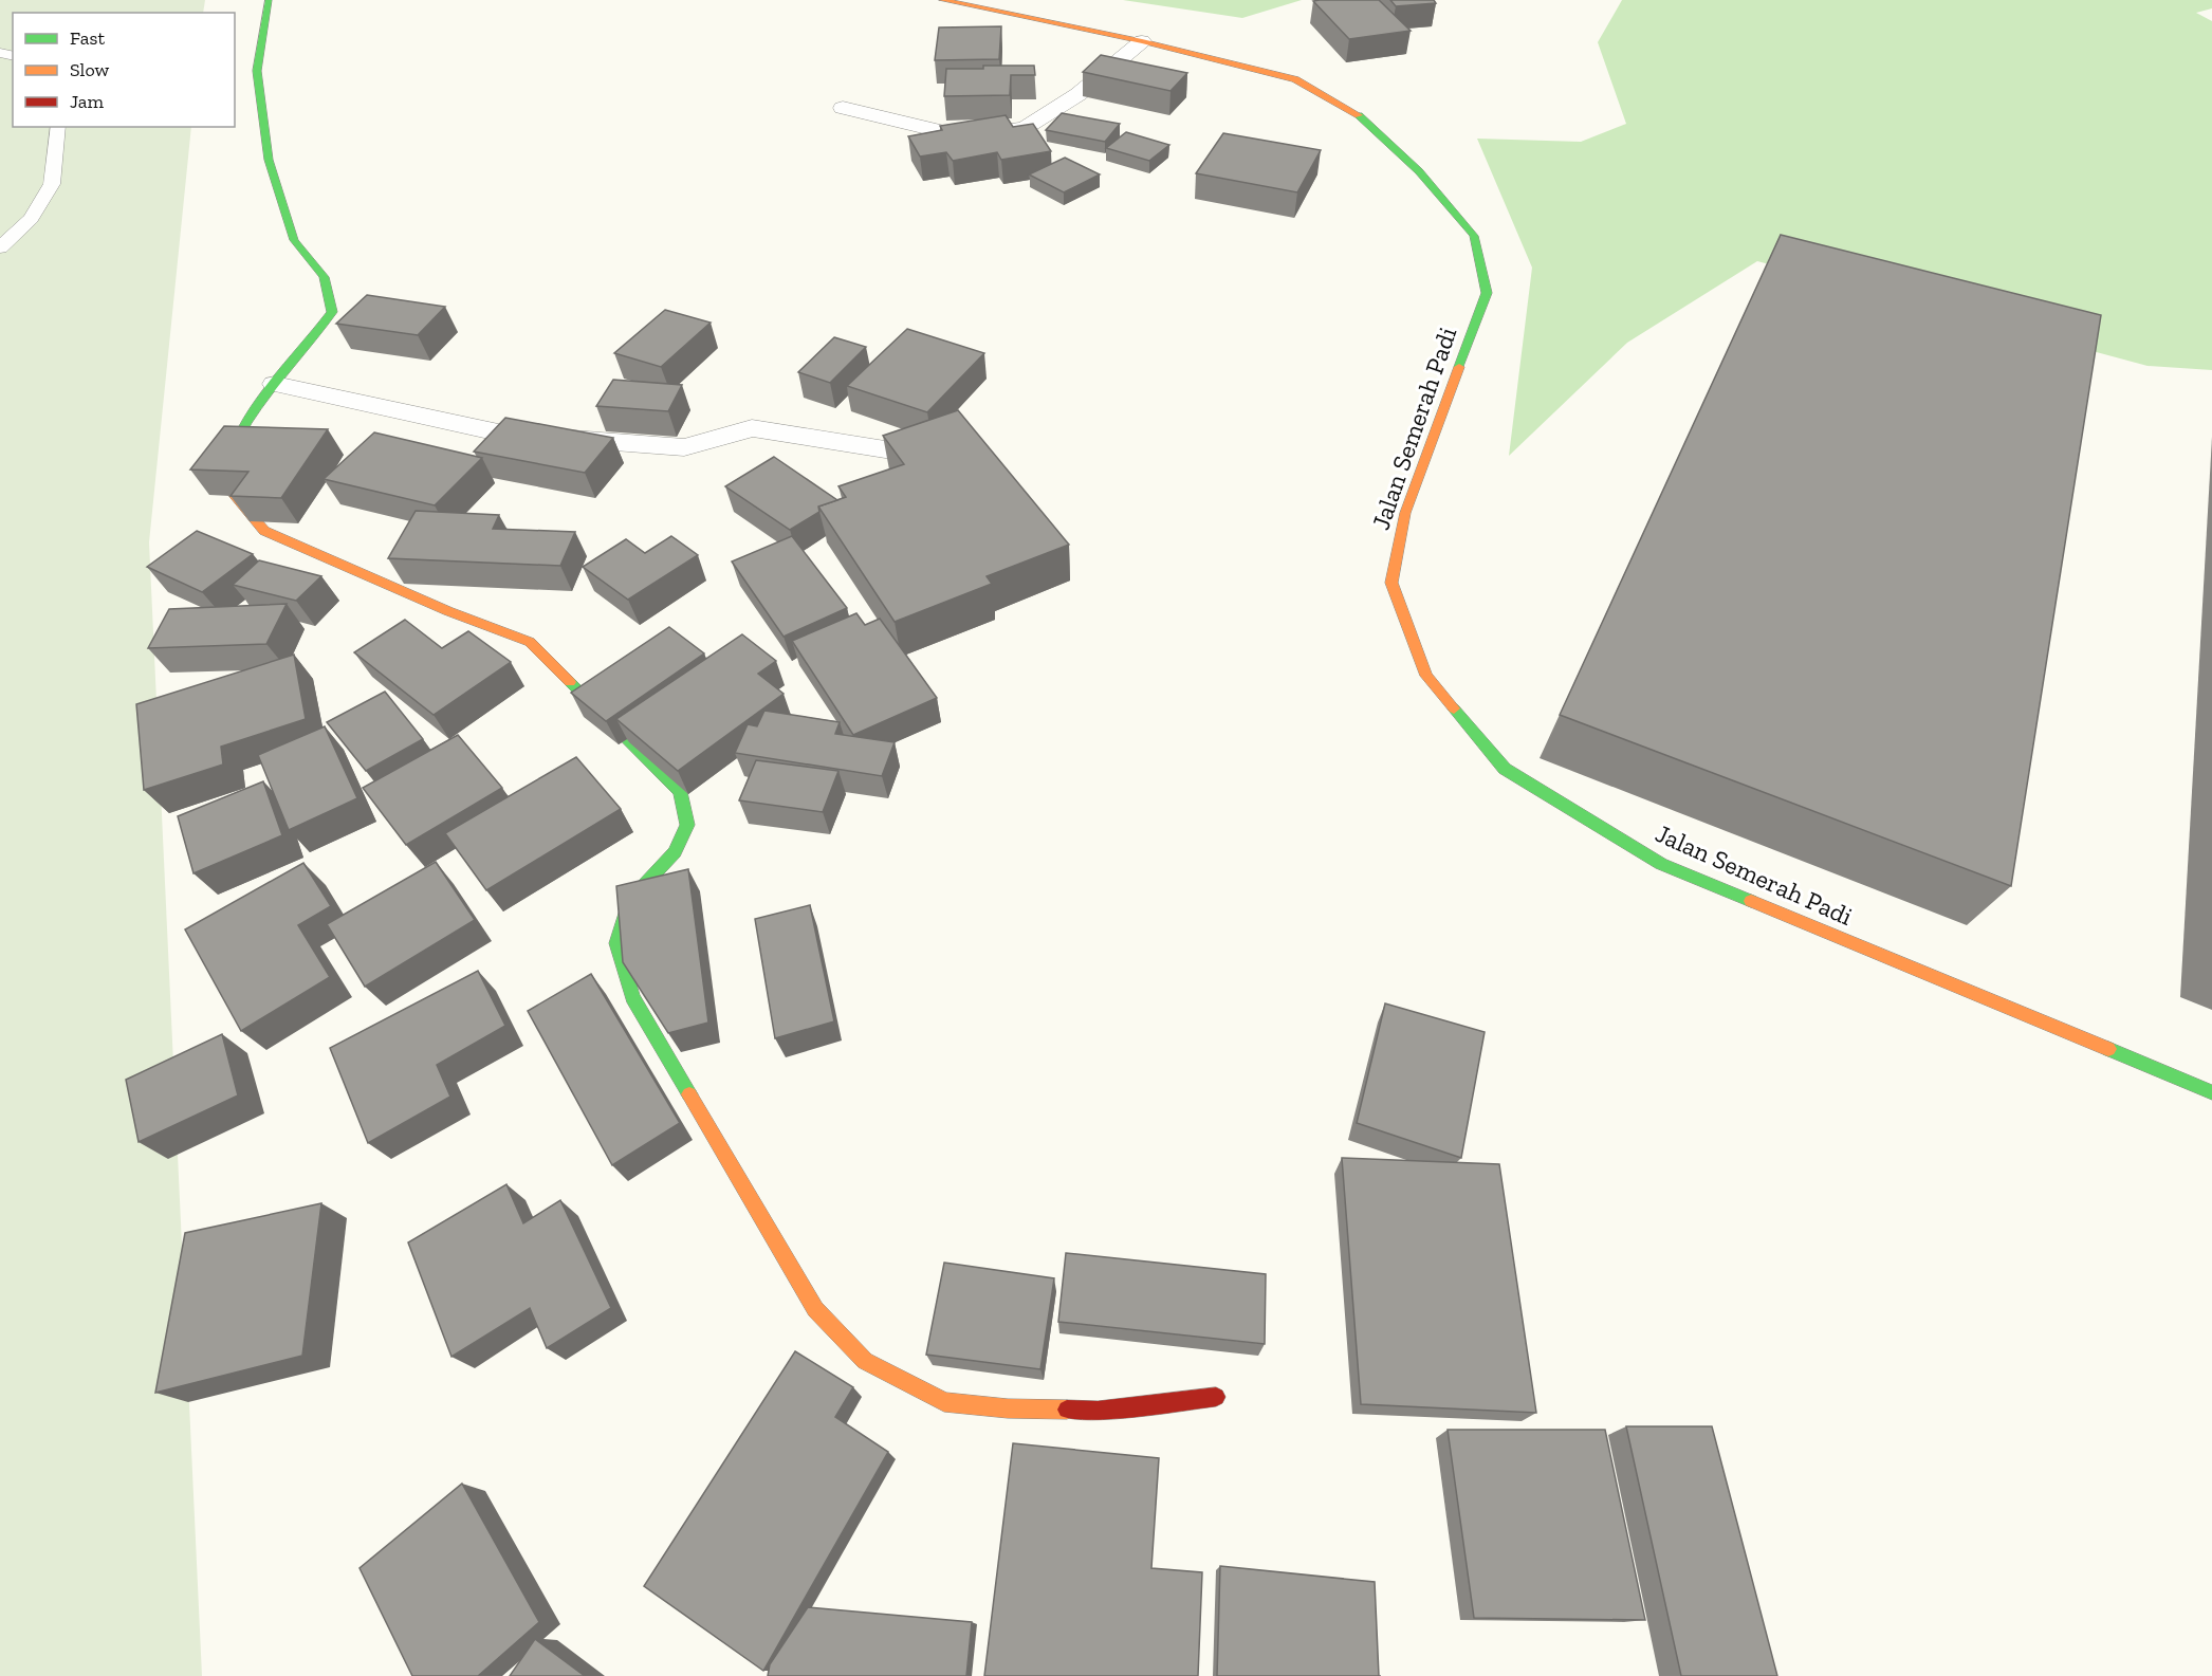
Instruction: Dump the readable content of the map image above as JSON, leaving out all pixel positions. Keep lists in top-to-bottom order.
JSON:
{
  "streets": {
    "street": ["Jalan Semerah Padi"]
  },
  "legend": ["Fast", "Slow", "Jam"]
}
